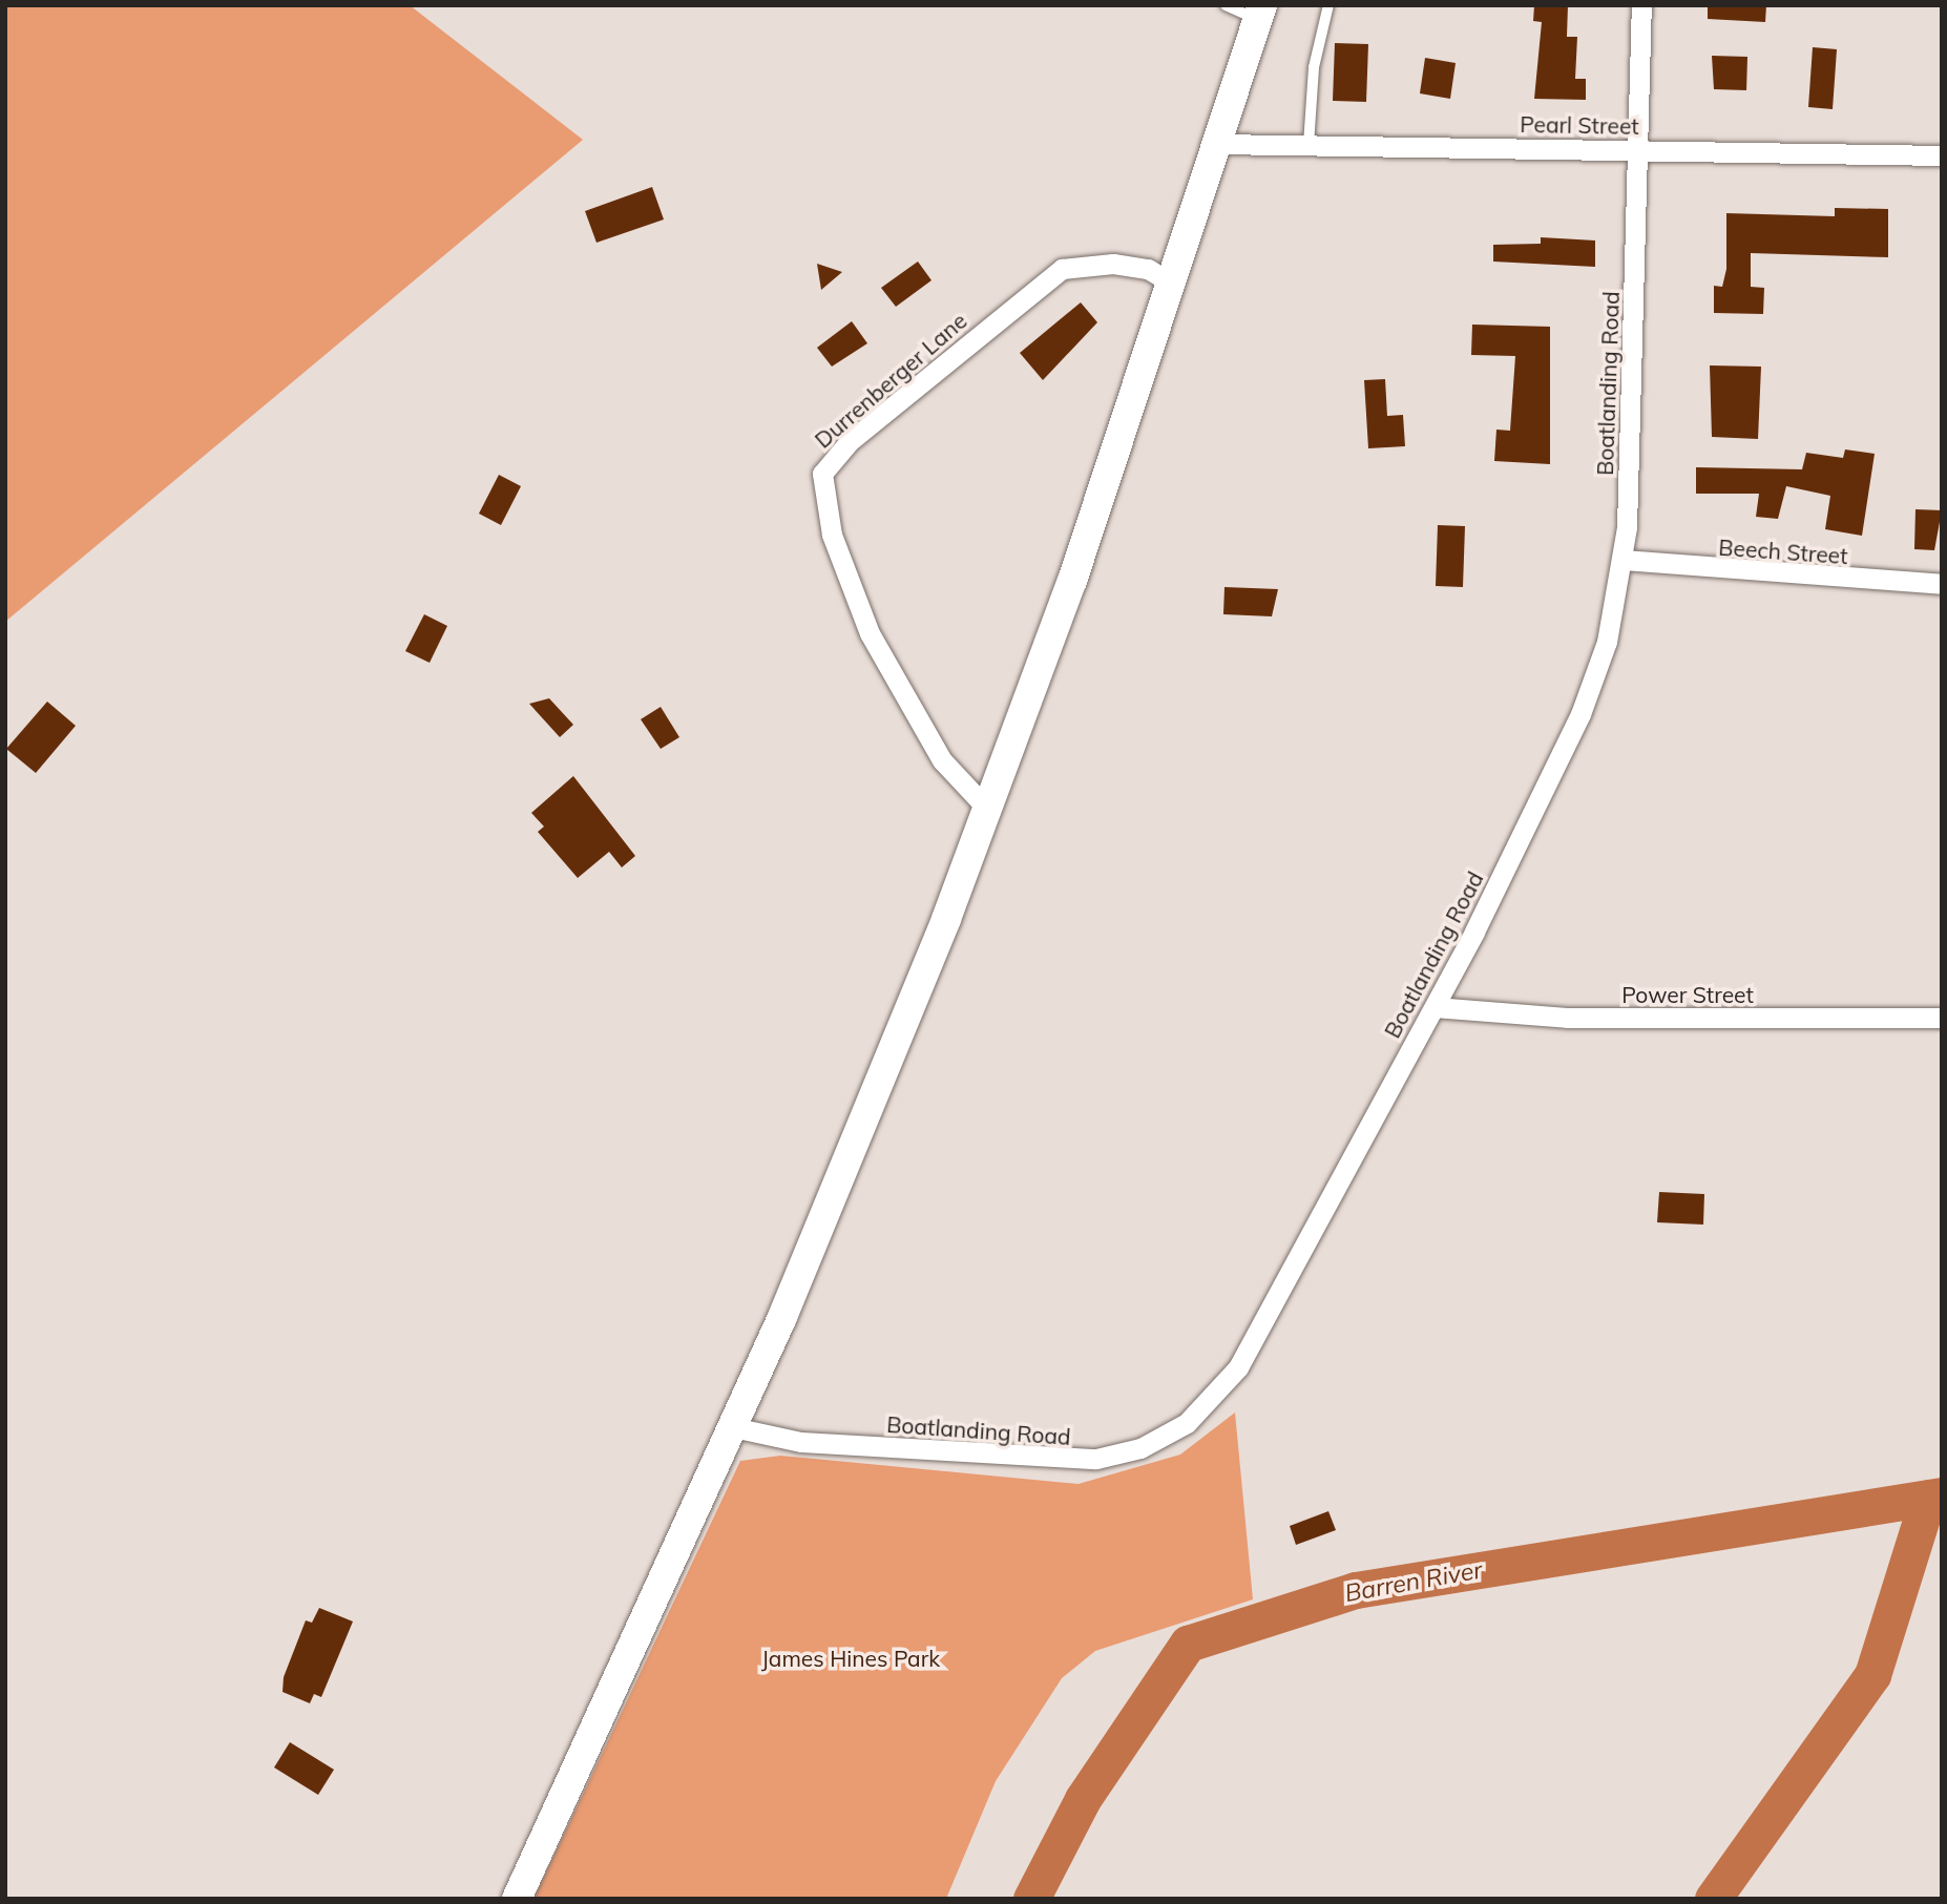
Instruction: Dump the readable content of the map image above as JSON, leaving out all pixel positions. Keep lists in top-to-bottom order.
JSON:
{
  "streets": {
    "street": [
      "Pearl Street",
      "Durrenberger Lane",
      "Boatlanding Road",
      "Beech Street",
      "Power Street"
    ]
  },
  "crossings": [
    ["Pearl Street", "Boatlanding Road"],
    ["Boatlanding Road", "Beech Street"],
    ["Boatlanding Road", "Power Street"]
  ],
  "water": ["Barren River"],
  "parks": ["James Hines Park"]
}
